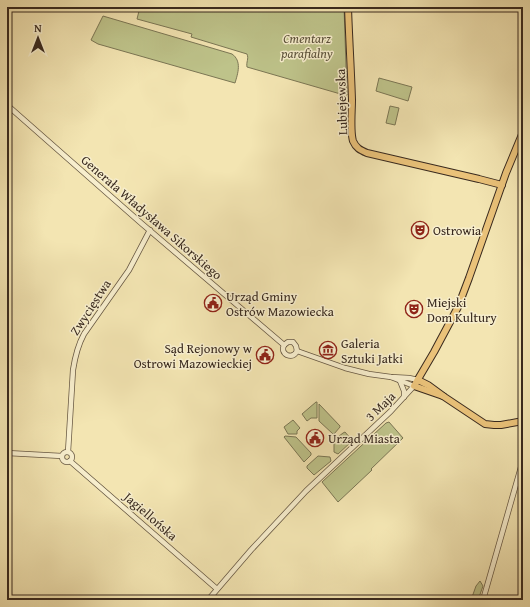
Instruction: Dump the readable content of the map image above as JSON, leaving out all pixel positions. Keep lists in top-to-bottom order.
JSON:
{
  "streets": {
    "main road": ["Lubiejewska", "3 Maja"],
    "street": ["Generała Władysława Sikorskiego", "Zwycięstwa", "Jagiellońska"]
  },
  "crossings": [
    ["Lubiejewska", "3 Maja"],
    ["Generała Władysława Sikorskiego", "Zwycięstwa"],
    ["Zwycięstwa", "Jagiellońska"],
    ["3 Maja", "Jagiellońska"]
  ],
  "parks": ["Cmentarz parafialny"],
  "places": {
    "theatre": ["Ostrowia", "Miejski Dom Kultury"],
    "public building": ["Urząd Gminy Ostrów Mazowiecka", "Sąd Rejonowy w Ostrowi Mazowieckiej", "Urząd Miasta"],
    "museum": ["Galeria Sztuki Jatki"]
  },
  "north": "top"
}
